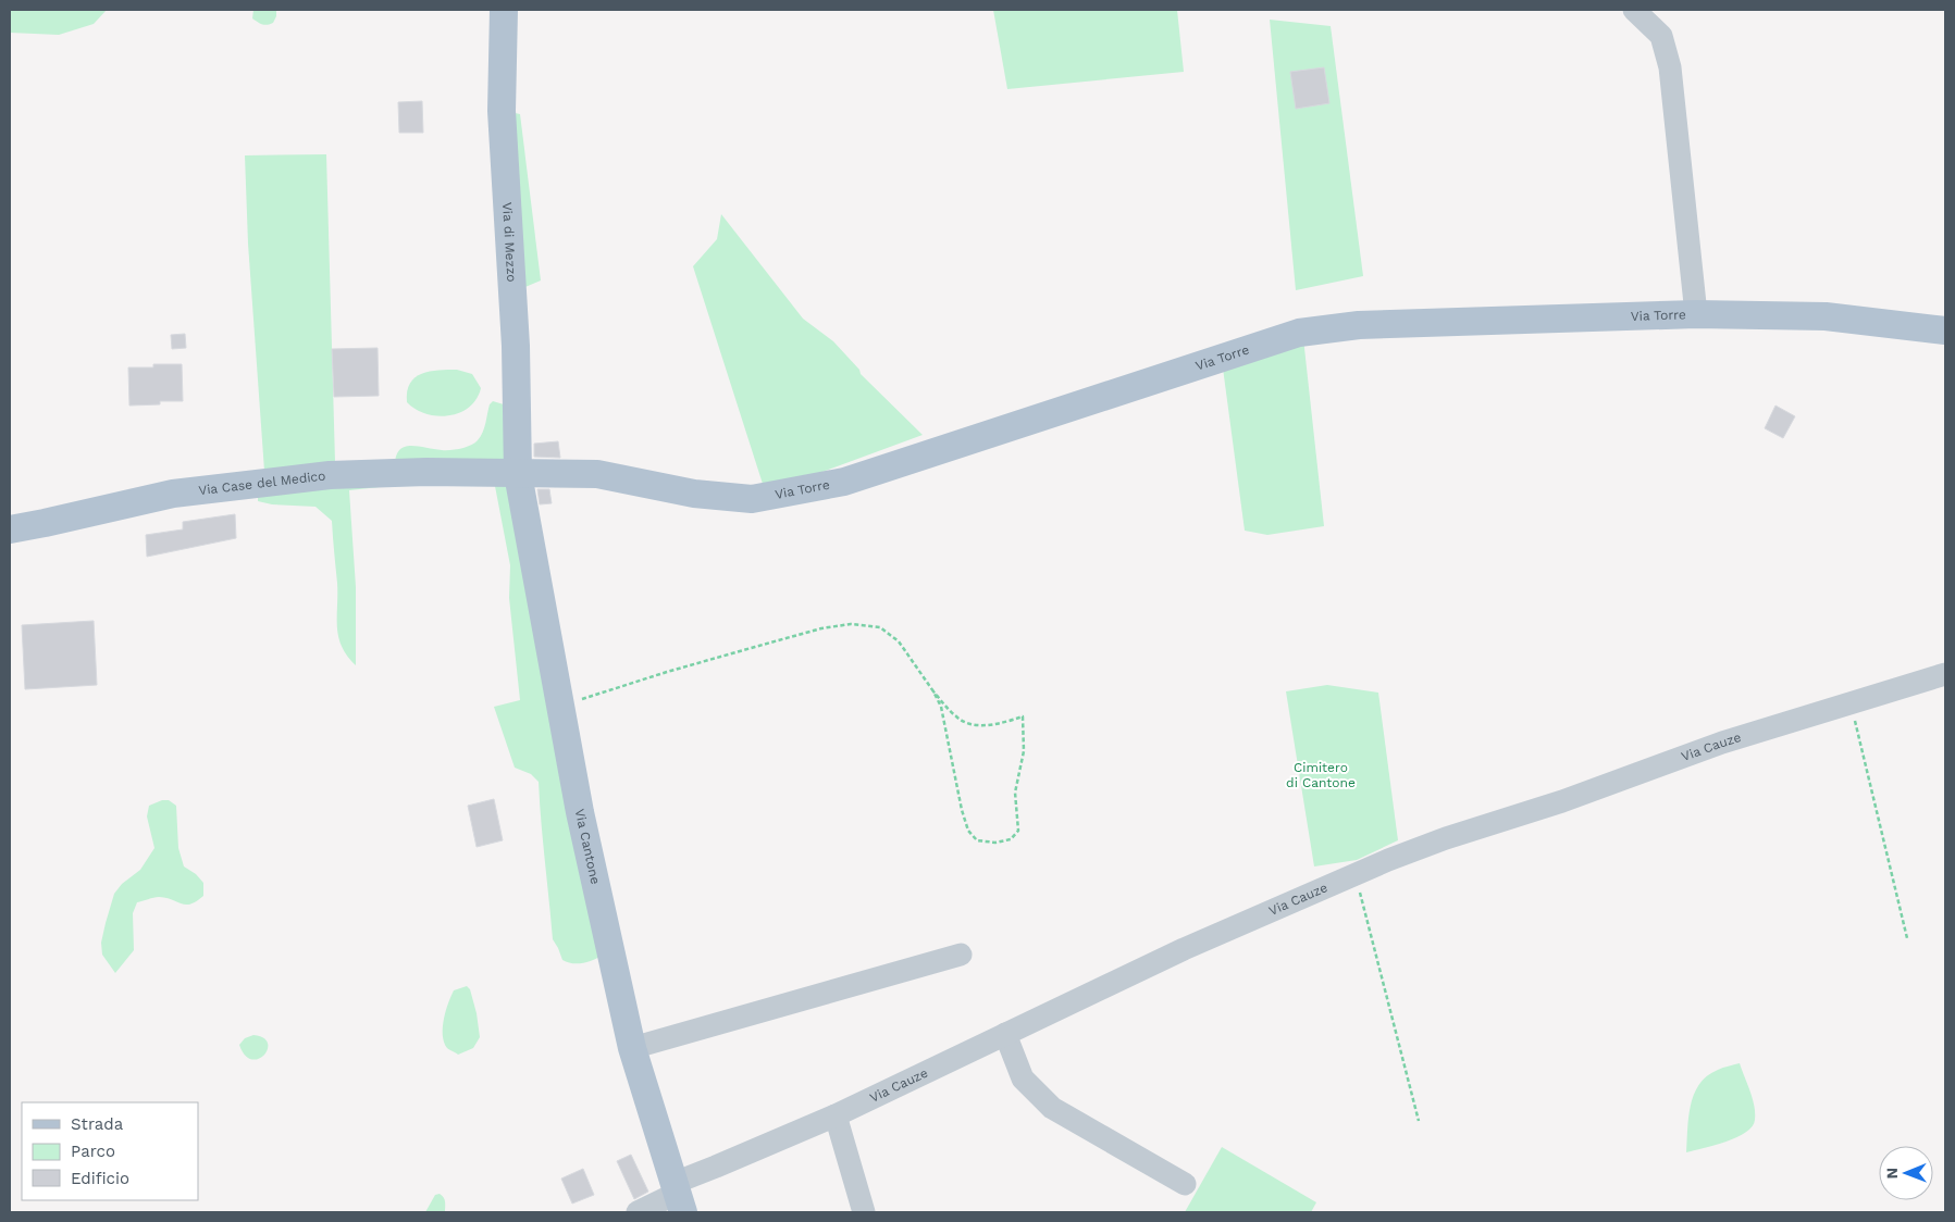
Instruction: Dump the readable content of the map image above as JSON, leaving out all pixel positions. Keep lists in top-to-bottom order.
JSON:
{
  "streets": {
    "main road": [
      "Via di Mezzo",
      "Via Torre",
      "Via Case del Medico",
      "Via Cantone"
    ],
    "street": ["Via Cauze"]
  },
  "crossings": [
    ["Via di Mezzo", "Via Torre"],
    ["Via di Mezzo", "Via Case del Medico"],
    ["Via di Mezzo", "Via Cantone"],
    ["Via Torre", "Via Case del Medico"],
    ["Via Torre", "Via Cantone"],
    ["Via Case del Medico", "Via Cantone"],
    ["Via Cauze", "Via Cantone"]
  ],
  "parks": ["Cimitero di Cantone"],
  "legend": ["Strada", "Parco", "Edificio"],
  "north": "left"
}
